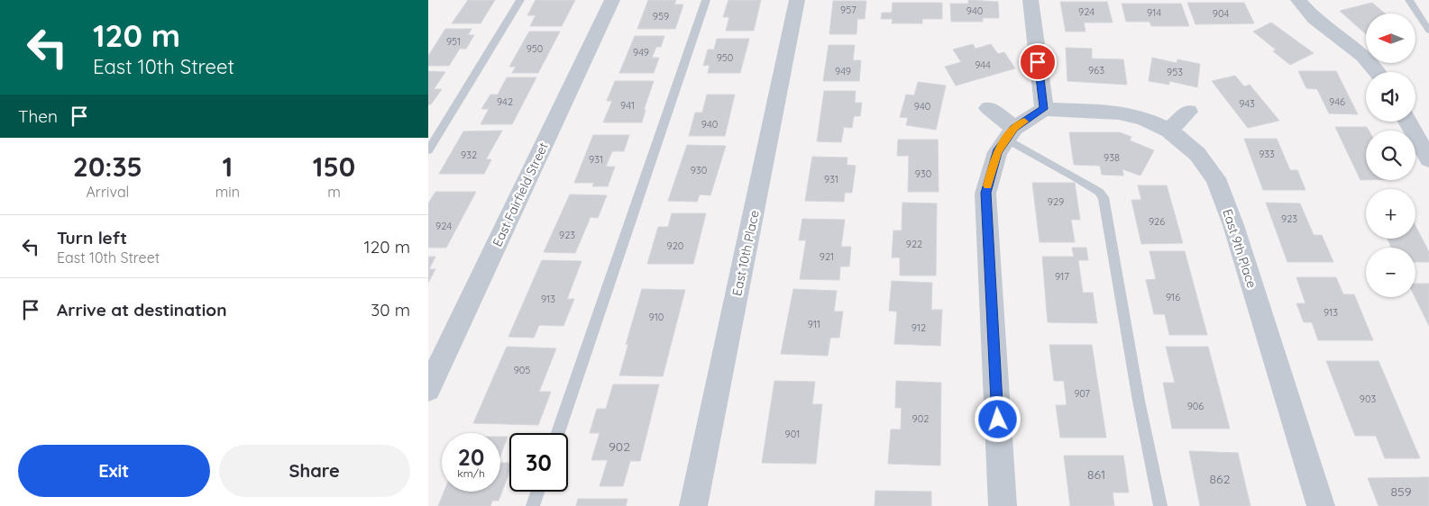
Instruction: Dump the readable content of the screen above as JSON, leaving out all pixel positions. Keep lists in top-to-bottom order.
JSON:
{
  "streets": {
    "street": ["East Fairfield Street", "East 9th Place", "East 10th Place"]
  },
  "house_numbers": [
    "957",
    "940",
    "924",
    "914",
    "904",
    "959",
    "951",
    "950",
    "949",
    "950",
    "944",
    "963",
    "949",
    "953",
    "942",
    "946",
    "943",
    "941",
    "940",
    "940",
    "933",
    "932",
    "938",
    "931",
    "930",
    "930",
    "931",
    "929",
    "923",
    "926",
    "924",
    "923",
    "922",
    "920",
    "921",
    "917",
    "916",
    "913",
    "913",
    "910",
    "911",
    "912",
    "905",
    "907",
    "903",
    "906",
    "902",
    "901",
    "902",
    "861",
    "862",
    "859"
  ],
  "north": "left",
  "page": {
    "turn": ["120 m", "East 10th Street"],
    "map_buttons": ["+", "−"],
    "then": "Then",
    "eta": [
      "20:35",
      "Arrival",
      "1",
      "min",
      "150",
      "m"
    ],
    "list": [
      {
        "name": "Turn left",
        "note": "East 10th Street",
        "value": "120 m"
      },
      {
        "name": "Arrive at destination",
        "value": "30 m"
      }
    ],
    "speed": "20 km/h",
    "limit": "30",
    "buttons": ["Exit", "Share"]
  }
}
